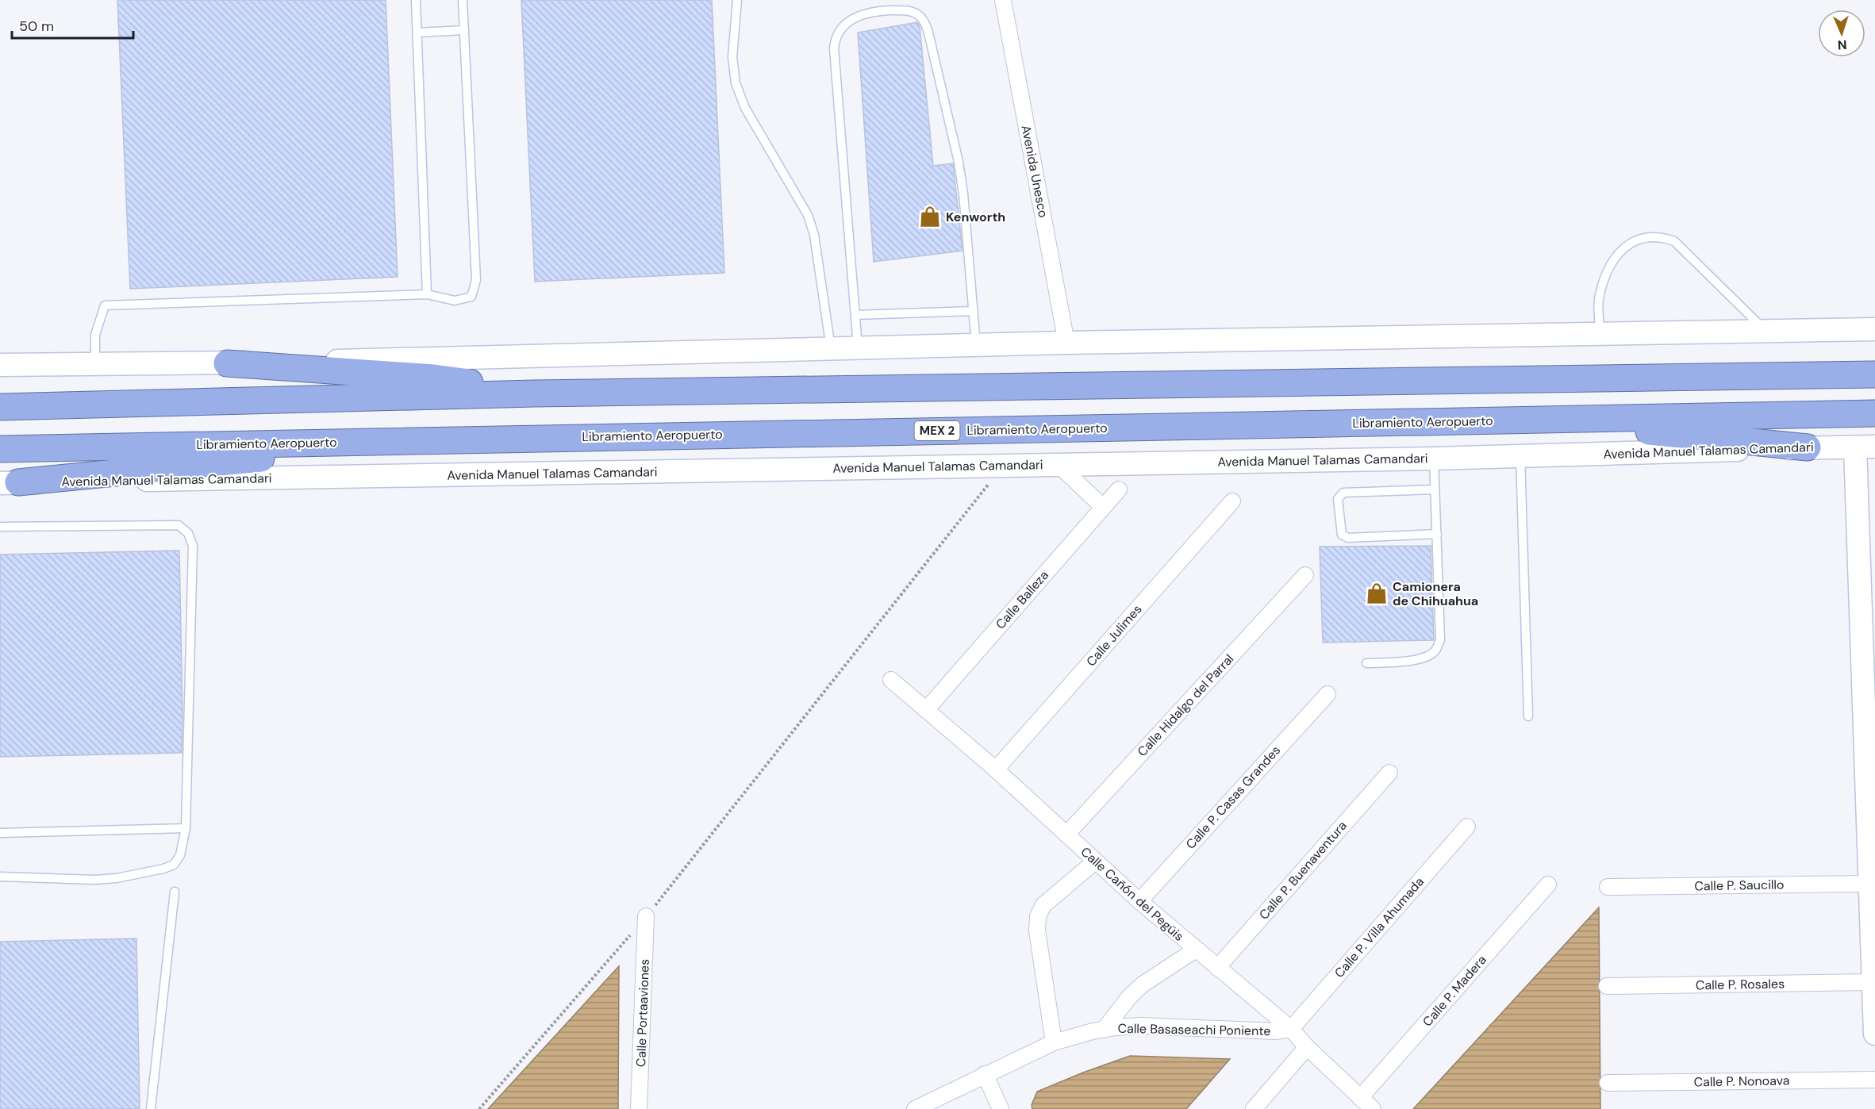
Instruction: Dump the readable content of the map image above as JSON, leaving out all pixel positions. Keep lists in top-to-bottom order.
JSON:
{
  "streets": {
    "highway": ["Libramiento Aeropuerto", "MEX 2"],
    "main road": ["Avenida Manuel Talamas Camandari"],
    "street": [
      "Avenida Unesco",
      "Calle Balleza",
      "Calle Julimes",
      "Calle Hidalgo del Parral",
      "Calle P. Casas Grandes",
      "Calle P. Buenaventura",
      "Calle P. Saucillo",
      "Calle Cañón del Pegüis",
      "Calle P. Villa Ahumada",
      "Calle P. Rosales",
      "Calle P. Madera",
      "Calle Portaaviones",
      "Calle Basaseachi Poniente",
      "Calle P. Nonoava"
    ]
  },
  "crossings": [
    ["Calle Balleza", "Calle Cañón del Pegüis"],
    ["Calle Julimes", "Calle Cañón del Pegüis"],
    ["Calle Hidalgo del Parral", "Calle Cañón del Pegüis"],
    ["Calle P. Casas Grandes", "Calle Cañón del Pegüis"],
    ["Calle P. Buenaventura", "Calle Cañón del Pegüis"],
    ["Calle Cañón del Pegüis", "Calle P. Villa Ahumada"],
    ["Calle Cañón del Pegüis", "Calle P. Madera"],
    ["Calle Cañón del Pegüis", "Calle Basaseachi Poniente"],
    ["Calle P. Villa Ahumada", "Calle Basaseachi Poniente"]
  ],
  "places": {
    "shop": ["Kenworth", "Camionera de Chihuahua"]
  },
  "scale_bar": "50 m",
  "north": "bottom"
}
